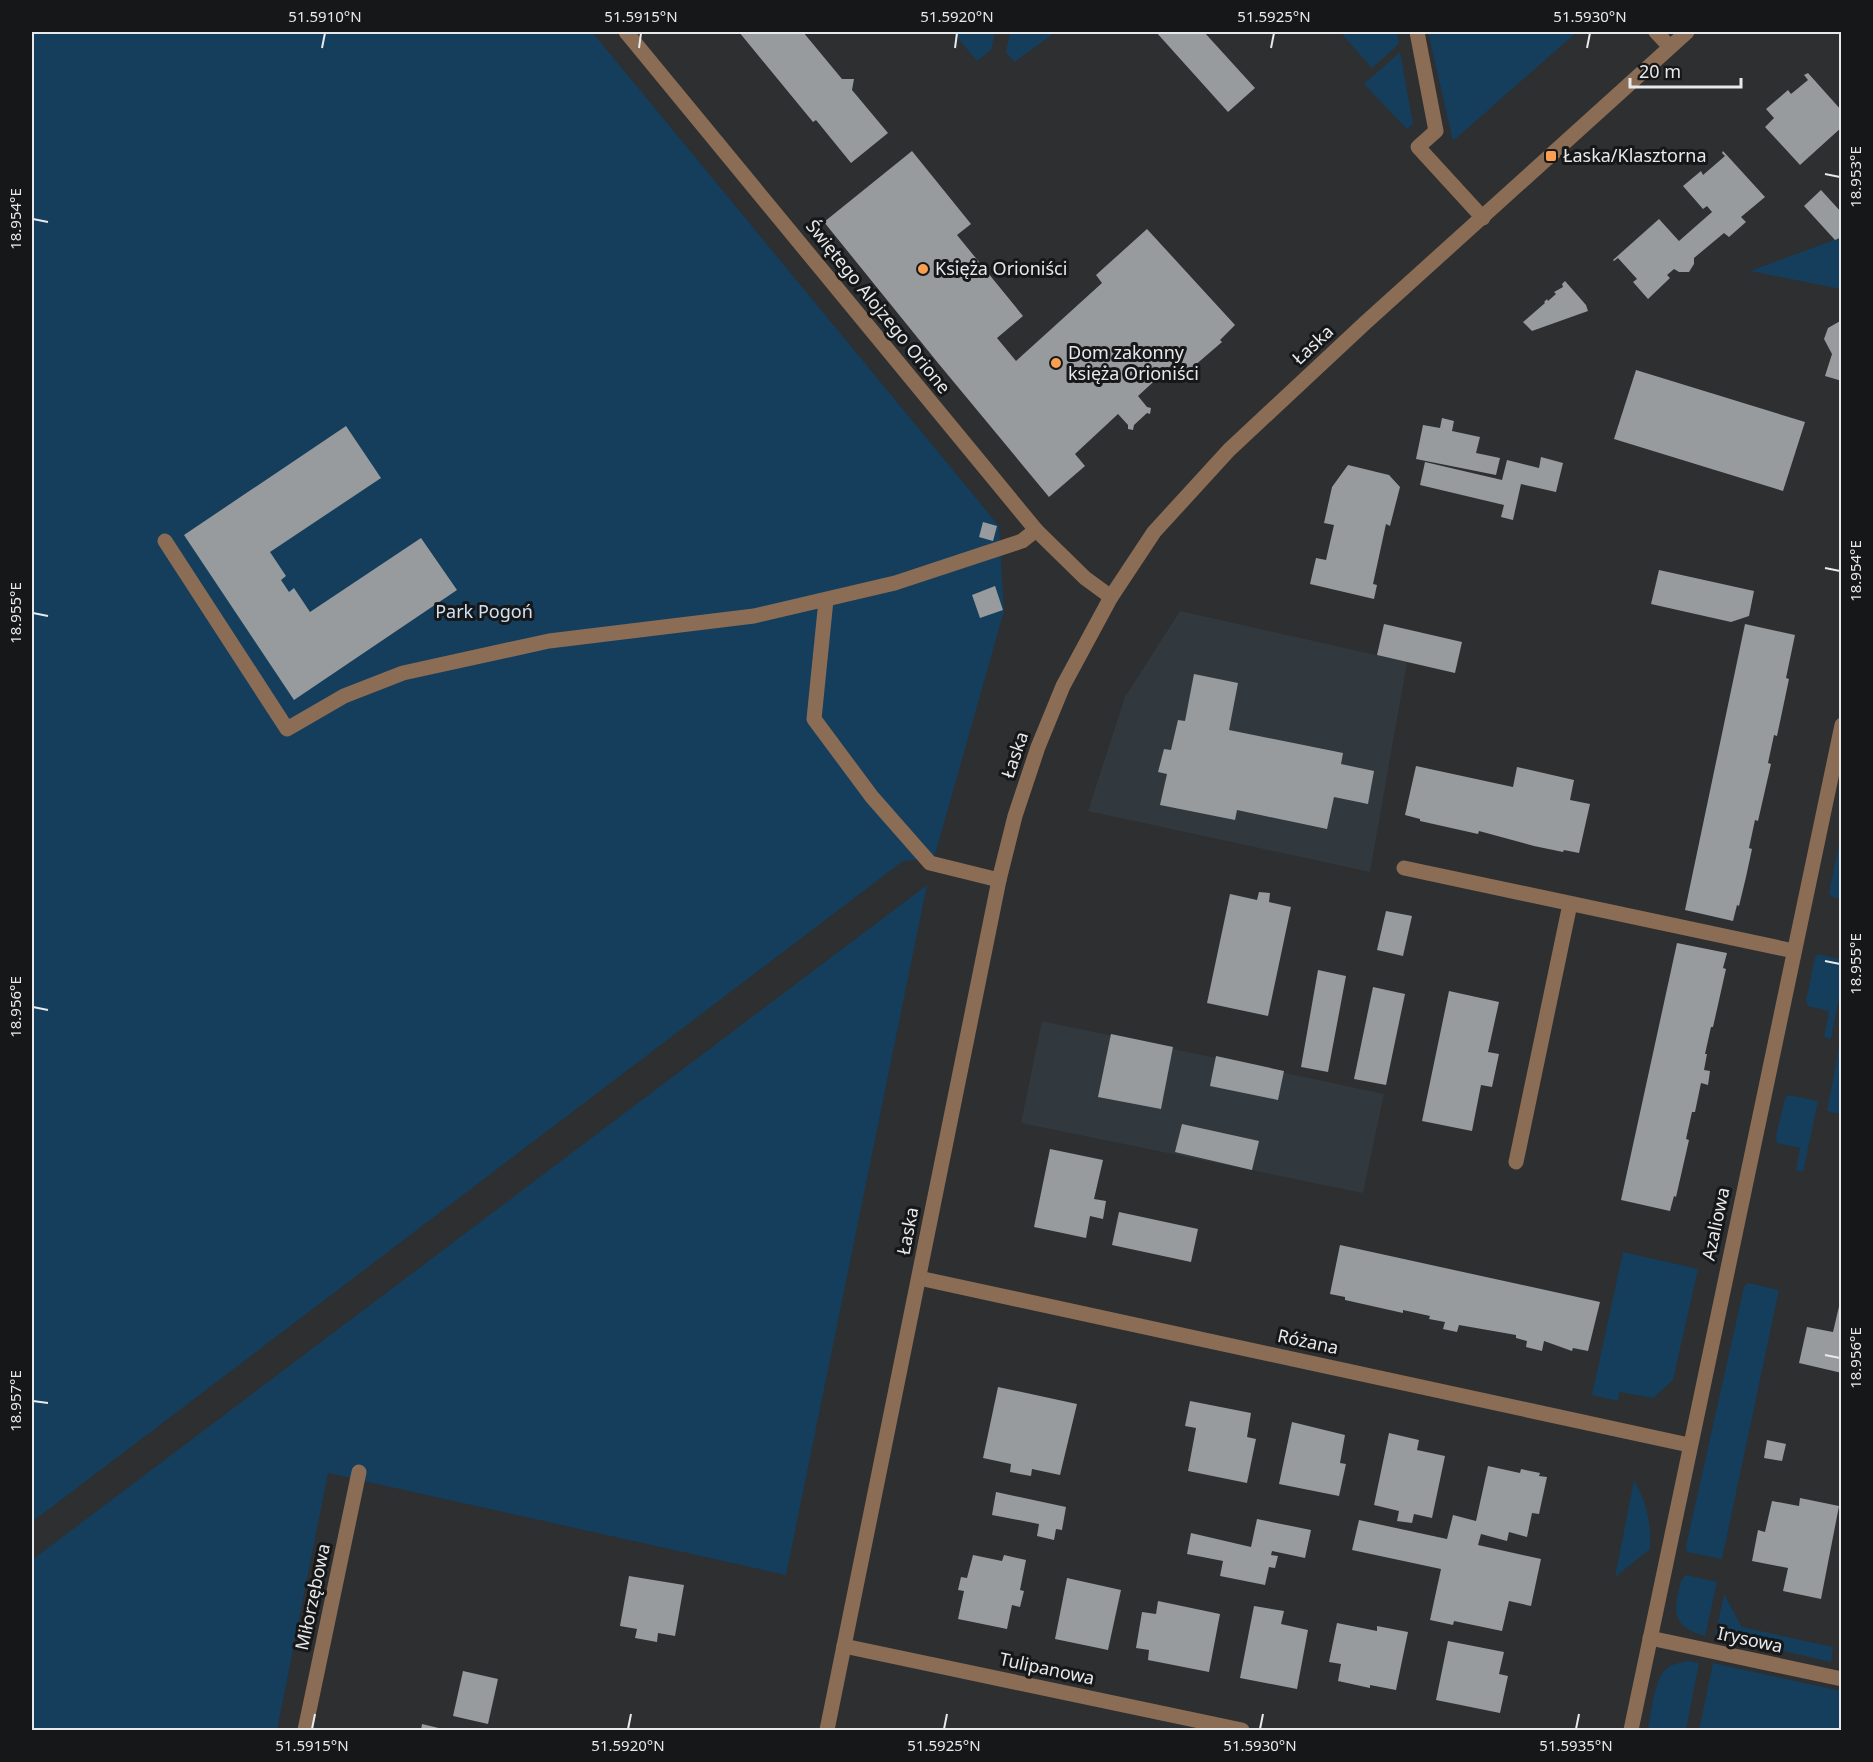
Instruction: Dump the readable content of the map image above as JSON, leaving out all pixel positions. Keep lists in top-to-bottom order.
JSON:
{
  "streets": {
    "street": [
      "Świętego Alojzego Orione",
      "Łaska",
      "Azaliowa",
      "Różana",
      "Miłorzębowa",
      "Irysowa",
      "Tulipanowa"
    ]
  },
  "crossings": [
    ["Świętego Alojzego Orione", "Łaska"],
    ["Łaska", "Różana"],
    ["Łaska", "Tulipanowa"],
    ["Azaliowa", "Różana"],
    ["Azaliowa", "Irysowa"]
  ],
  "parks": ["Park Pogoń"],
  "places": {
    "transit": ["Łaska/Klasztorna"],
    "other": ["Księża Orioniści", "Dom zakonny księża Orioniści"]
  },
  "scale_bar": "20 m",
  "coordinates": [
    "51.5910°N",
    "51.5915°N",
    "51.5920°N",
    "51.5925°N",
    "51.5930°N",
    "18.953°E",
    "18.954°E",
    "18.955°E",
    "18.956°E",
    "18.957°E",
    "51.5935°N"
  ]
}
